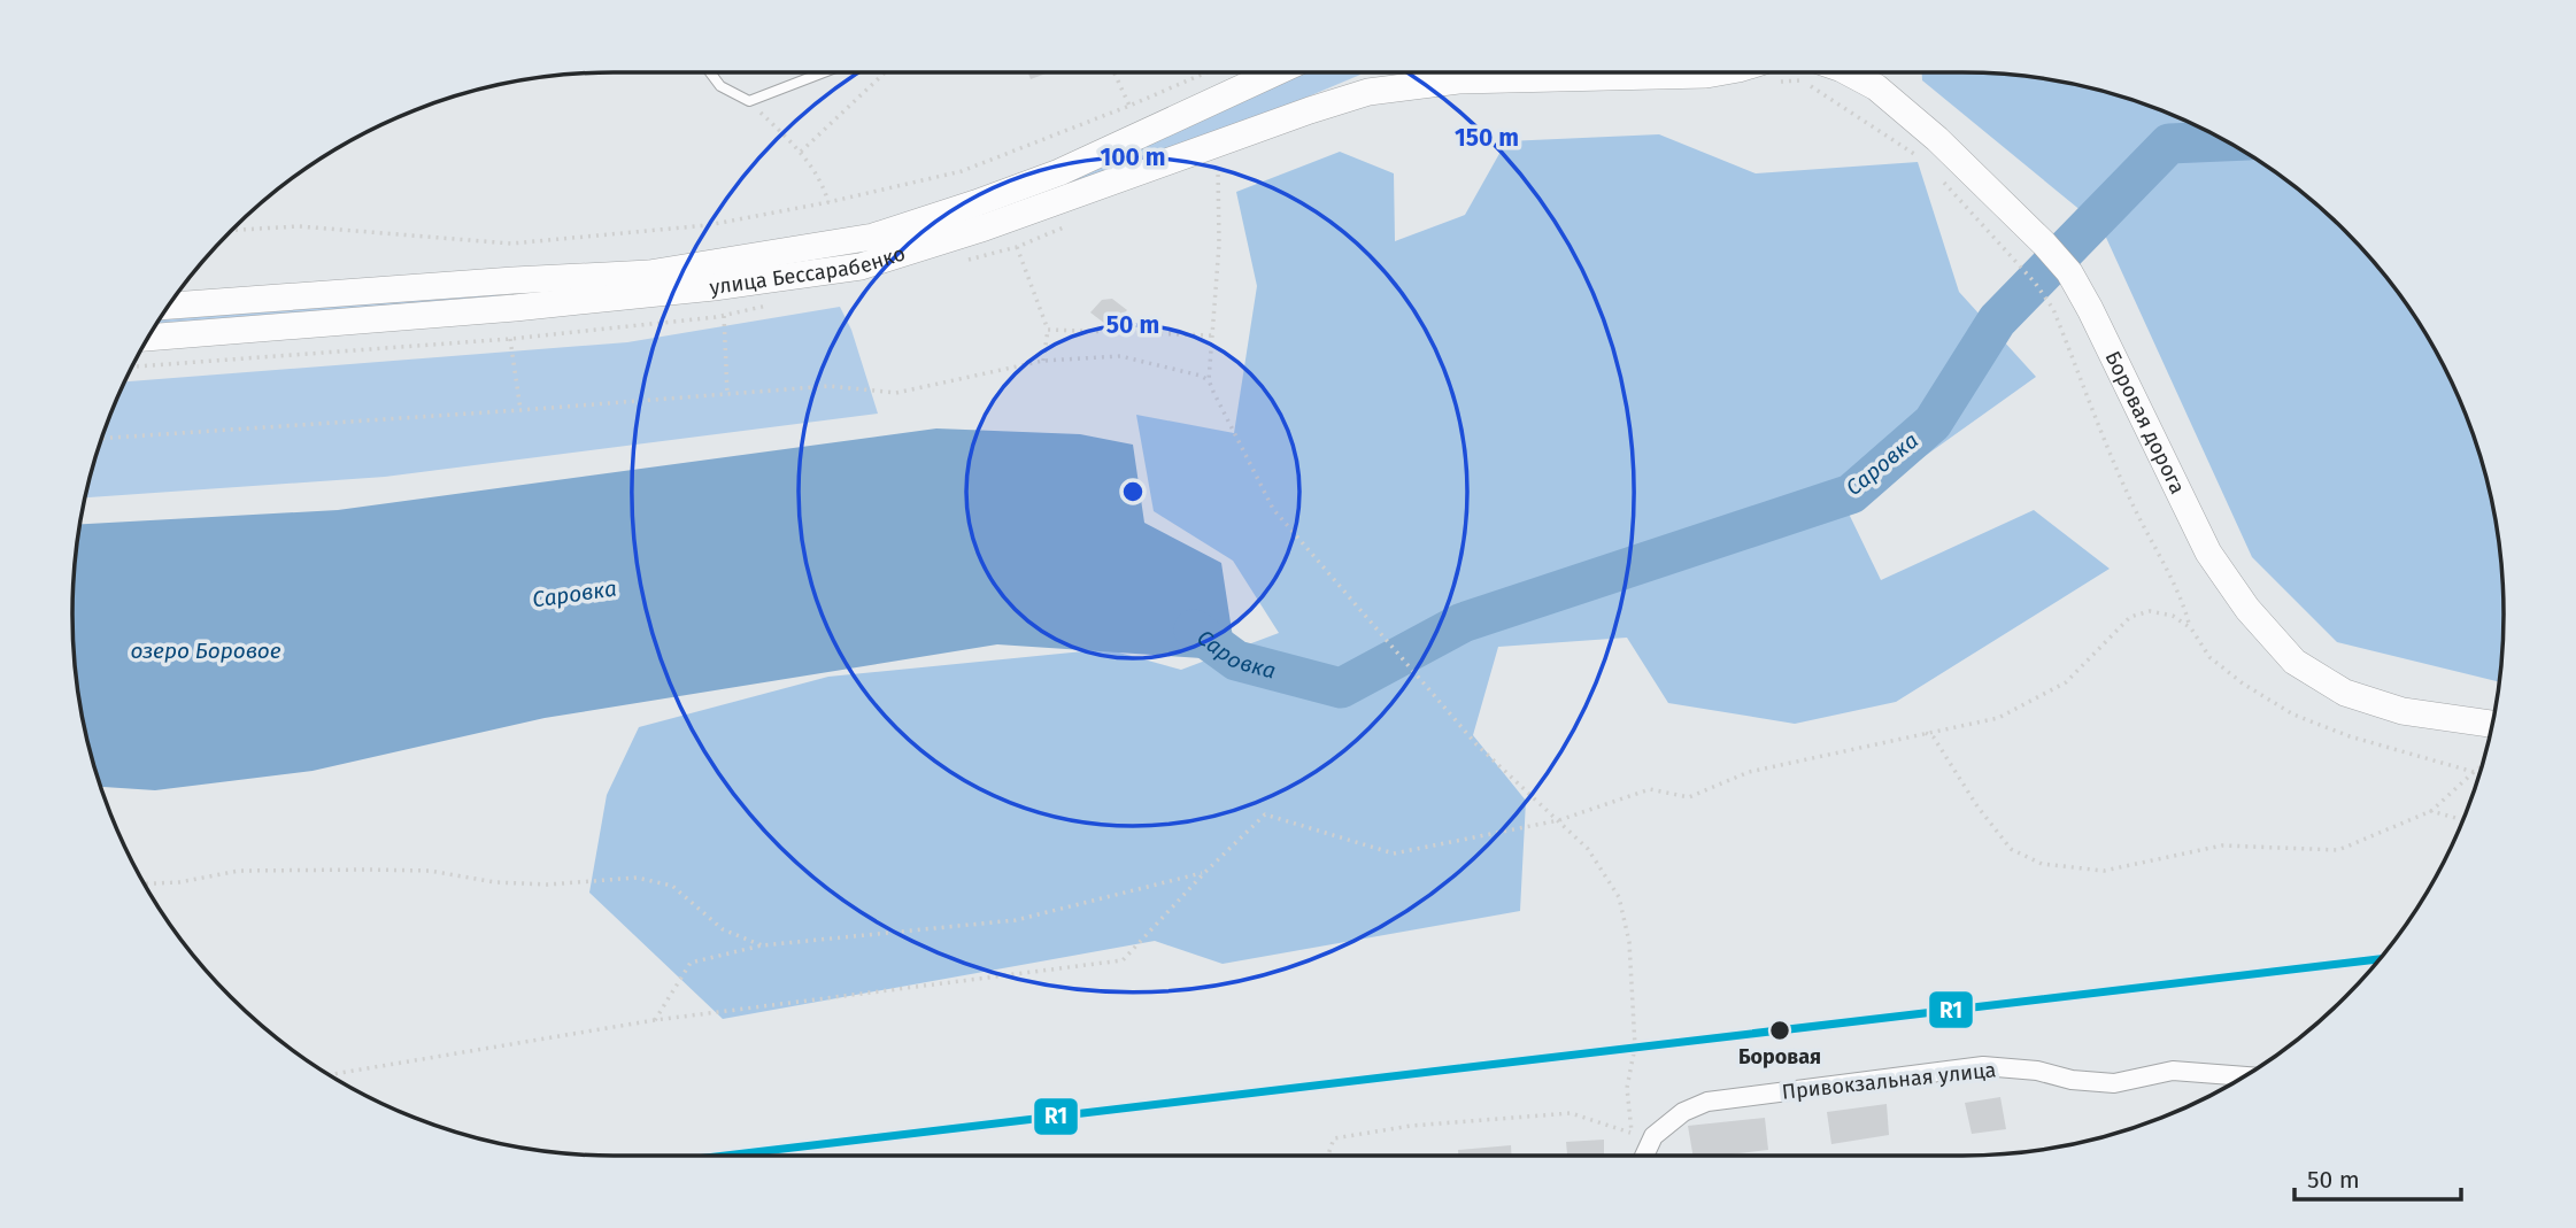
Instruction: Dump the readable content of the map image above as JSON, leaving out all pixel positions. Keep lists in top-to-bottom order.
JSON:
{
  "streets": {
    "main road": ["улица Бессарабенко", "Боровая дорога"],
    "street": ["Привокзальная улица"]
  },
  "water": ["Саровка", "озеро Боровое"],
  "places": ["Боровая"],
  "lines": ["transit line R1"],
  "scale_bar": "50 m",
  "rings": ["150 m", "100 m", "50 m"]
}
